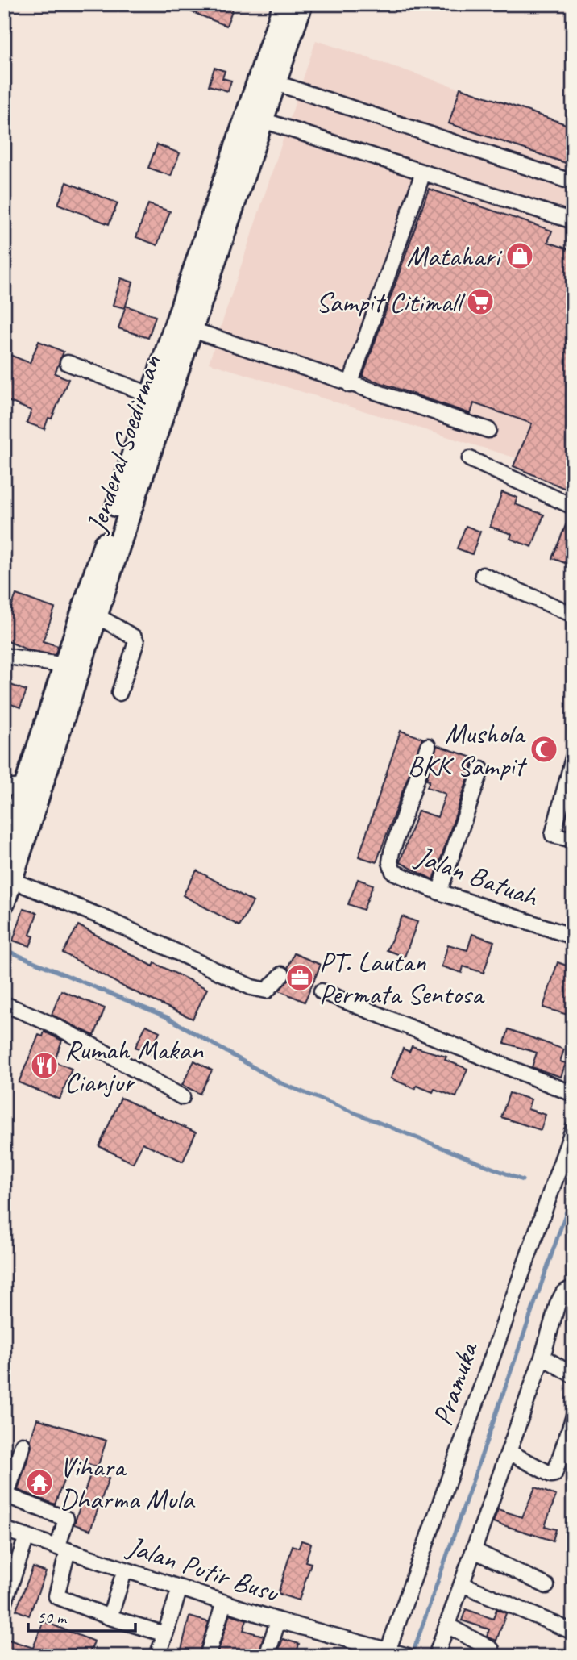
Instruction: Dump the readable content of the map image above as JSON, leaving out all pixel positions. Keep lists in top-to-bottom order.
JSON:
{
  "streets": {
    "highway": ["Jenderal Soedirman"],
    "street": ["Jalan Batuah", "Pramuka", "Jalan Putir Busu"]
  },
  "crossings": [
    ["Pramuka", "Jalan Putir Busu"]
  ],
  "places": {
    "shop": ["Matahari"],
    "supermarket": ["Sampit Citimall"],
    "mosque": ["Mushola BKK Sampit"],
    "office": ["PT. Lautan Permata Sentosa"],
    "restaurant": ["Rumah Makan Cianjur"],
    "temple": ["Vihara Dharma Mula"]
  },
  "scale_bar": "50 m"
}
